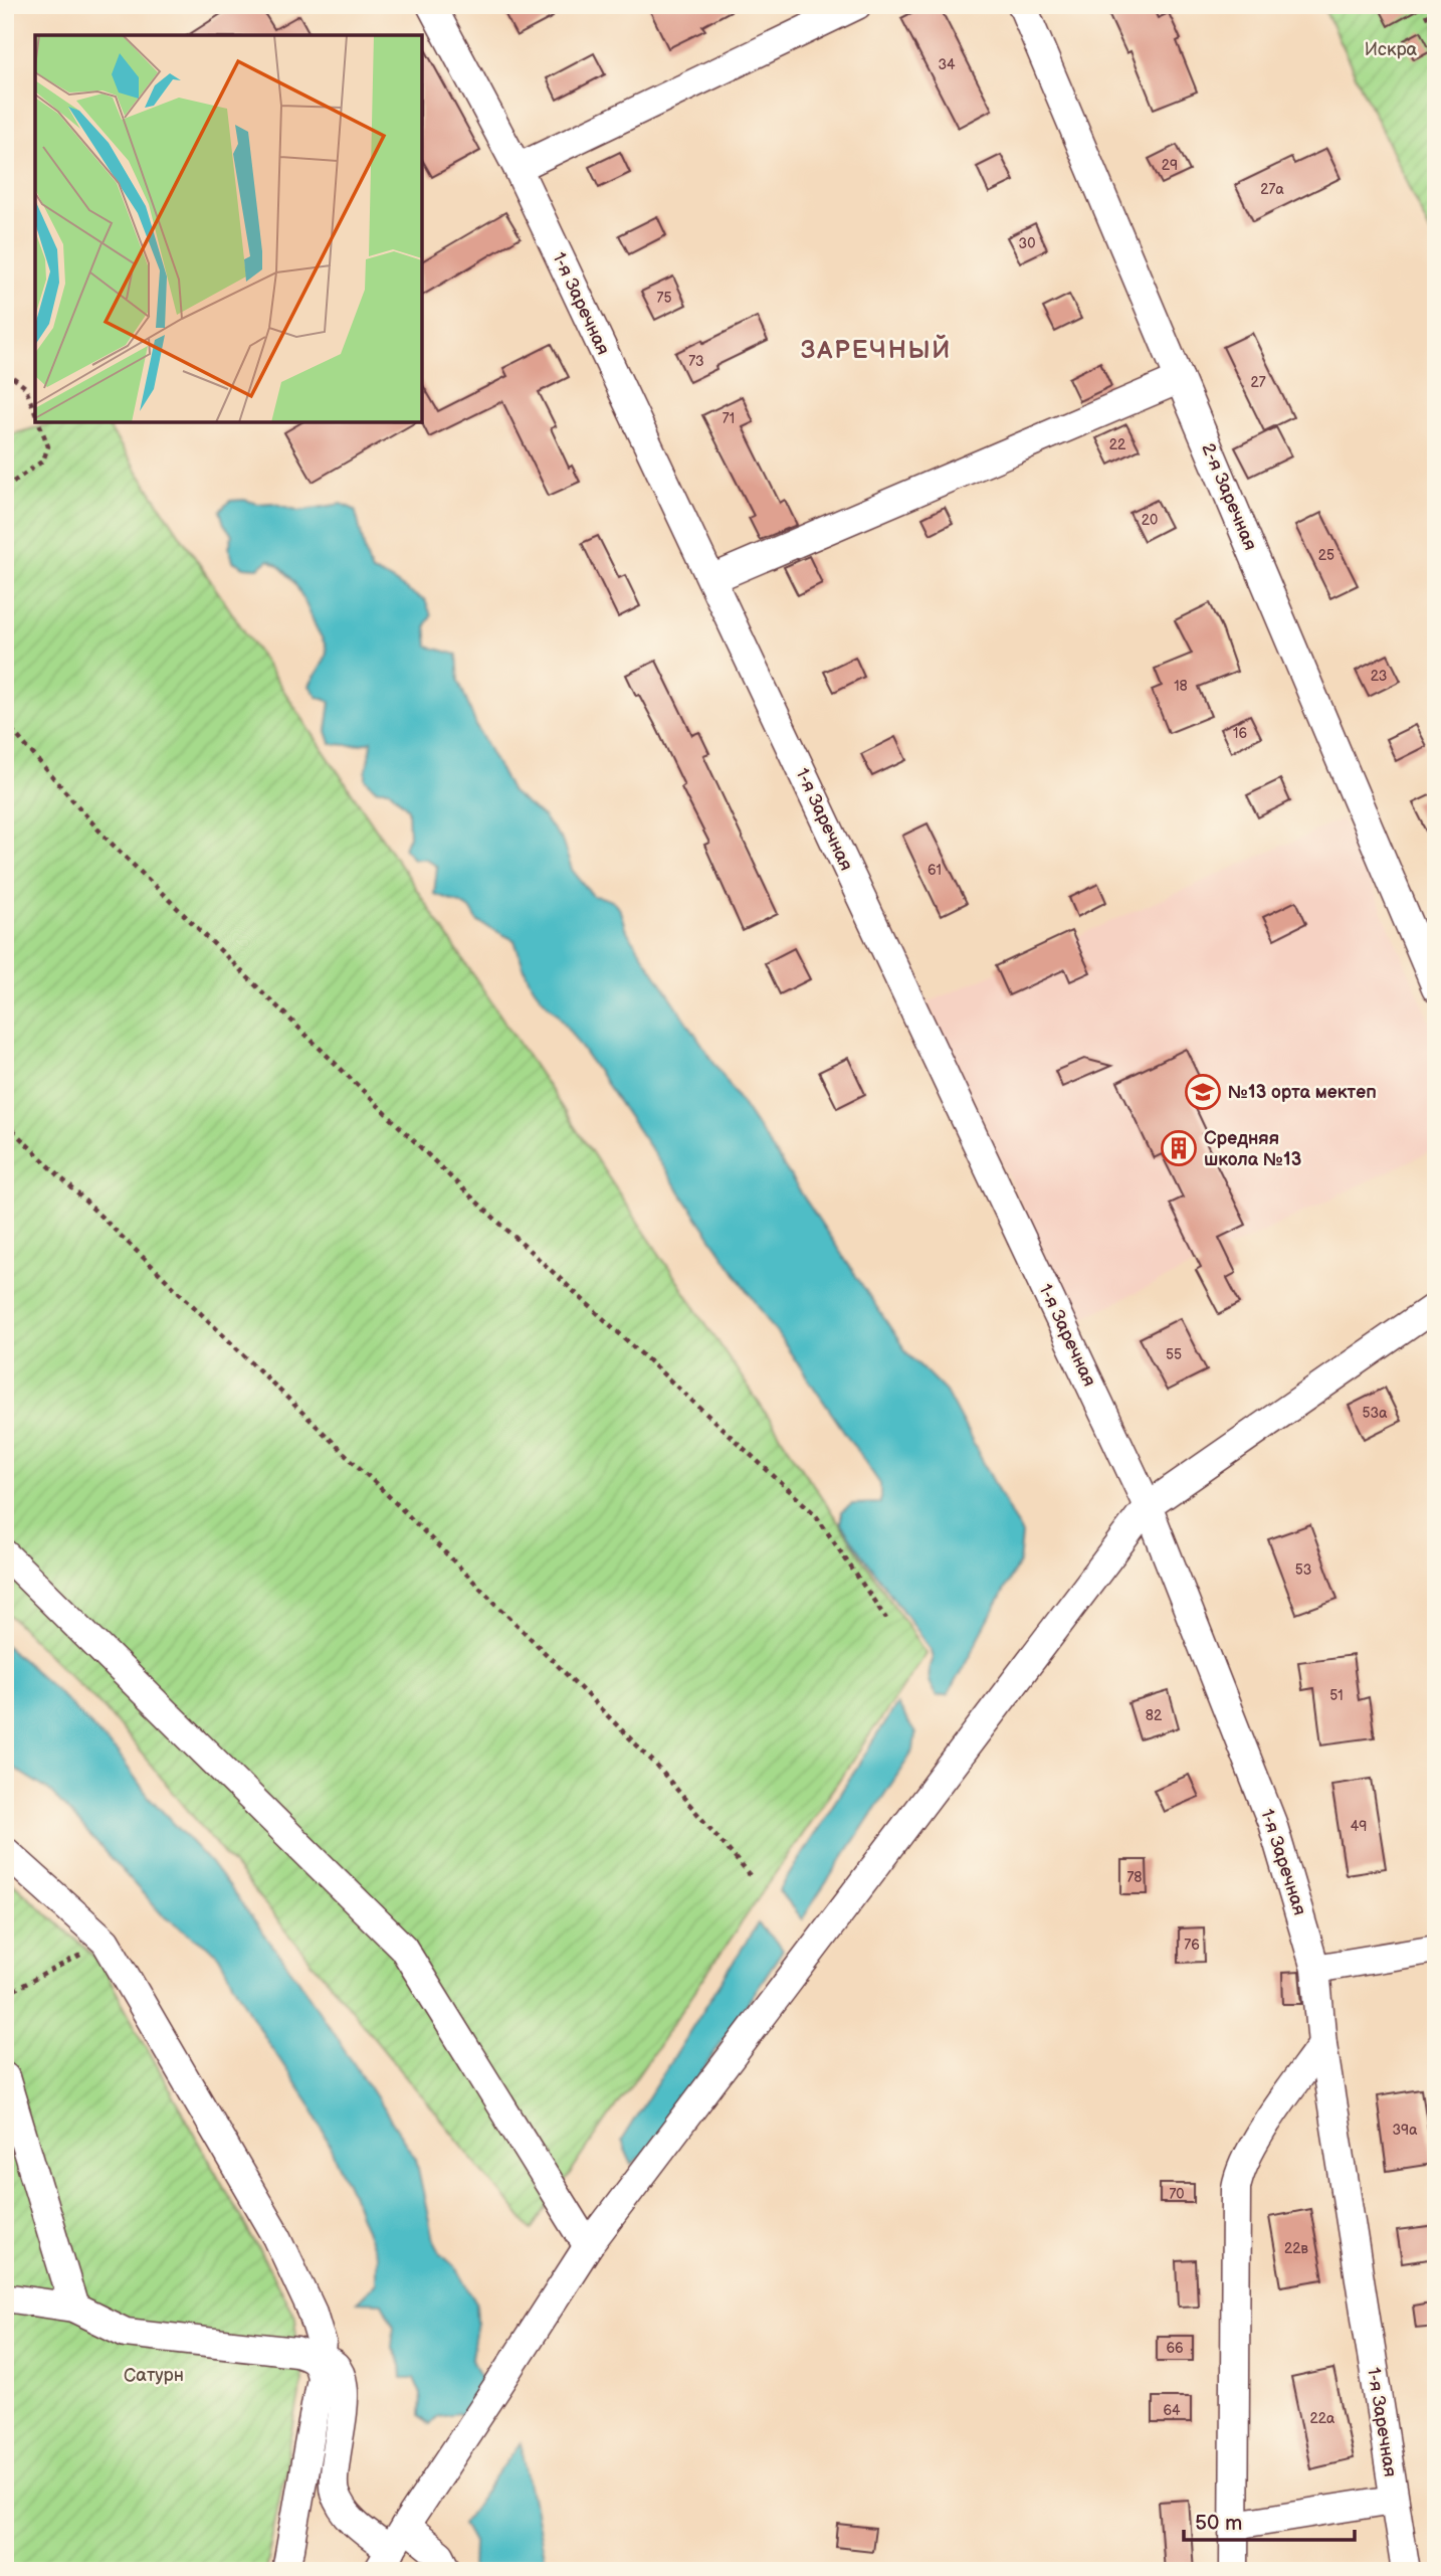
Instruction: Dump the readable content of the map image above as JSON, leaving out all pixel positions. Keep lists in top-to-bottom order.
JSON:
{
  "streets": {
    "street": ["1-я Заречная", "2-я Заречная"]
  },
  "districts": ["ЗАРЕЧНЫЙ"],
  "parks": ["Искра", "Сатурн"],
  "places": {
    "school or university": ["№13 орта мектеп"],
    "building": ["Средняя школа №13"]
  },
  "house_numbers": [
    "34",
    "29",
    "27а",
    "30",
    "75",
    "73",
    "27",
    "71",
    "22",
    "20",
    "25",
    "23",
    "18",
    "16",
    "61",
    "55",
    "53а",
    "53",
    "51",
    "82",
    "49",
    "78",
    "76",
    "39а",
    "70",
    "22в",
    "66",
    "64",
    "22а"
  ],
  "scale_bar": "50 m"
}
